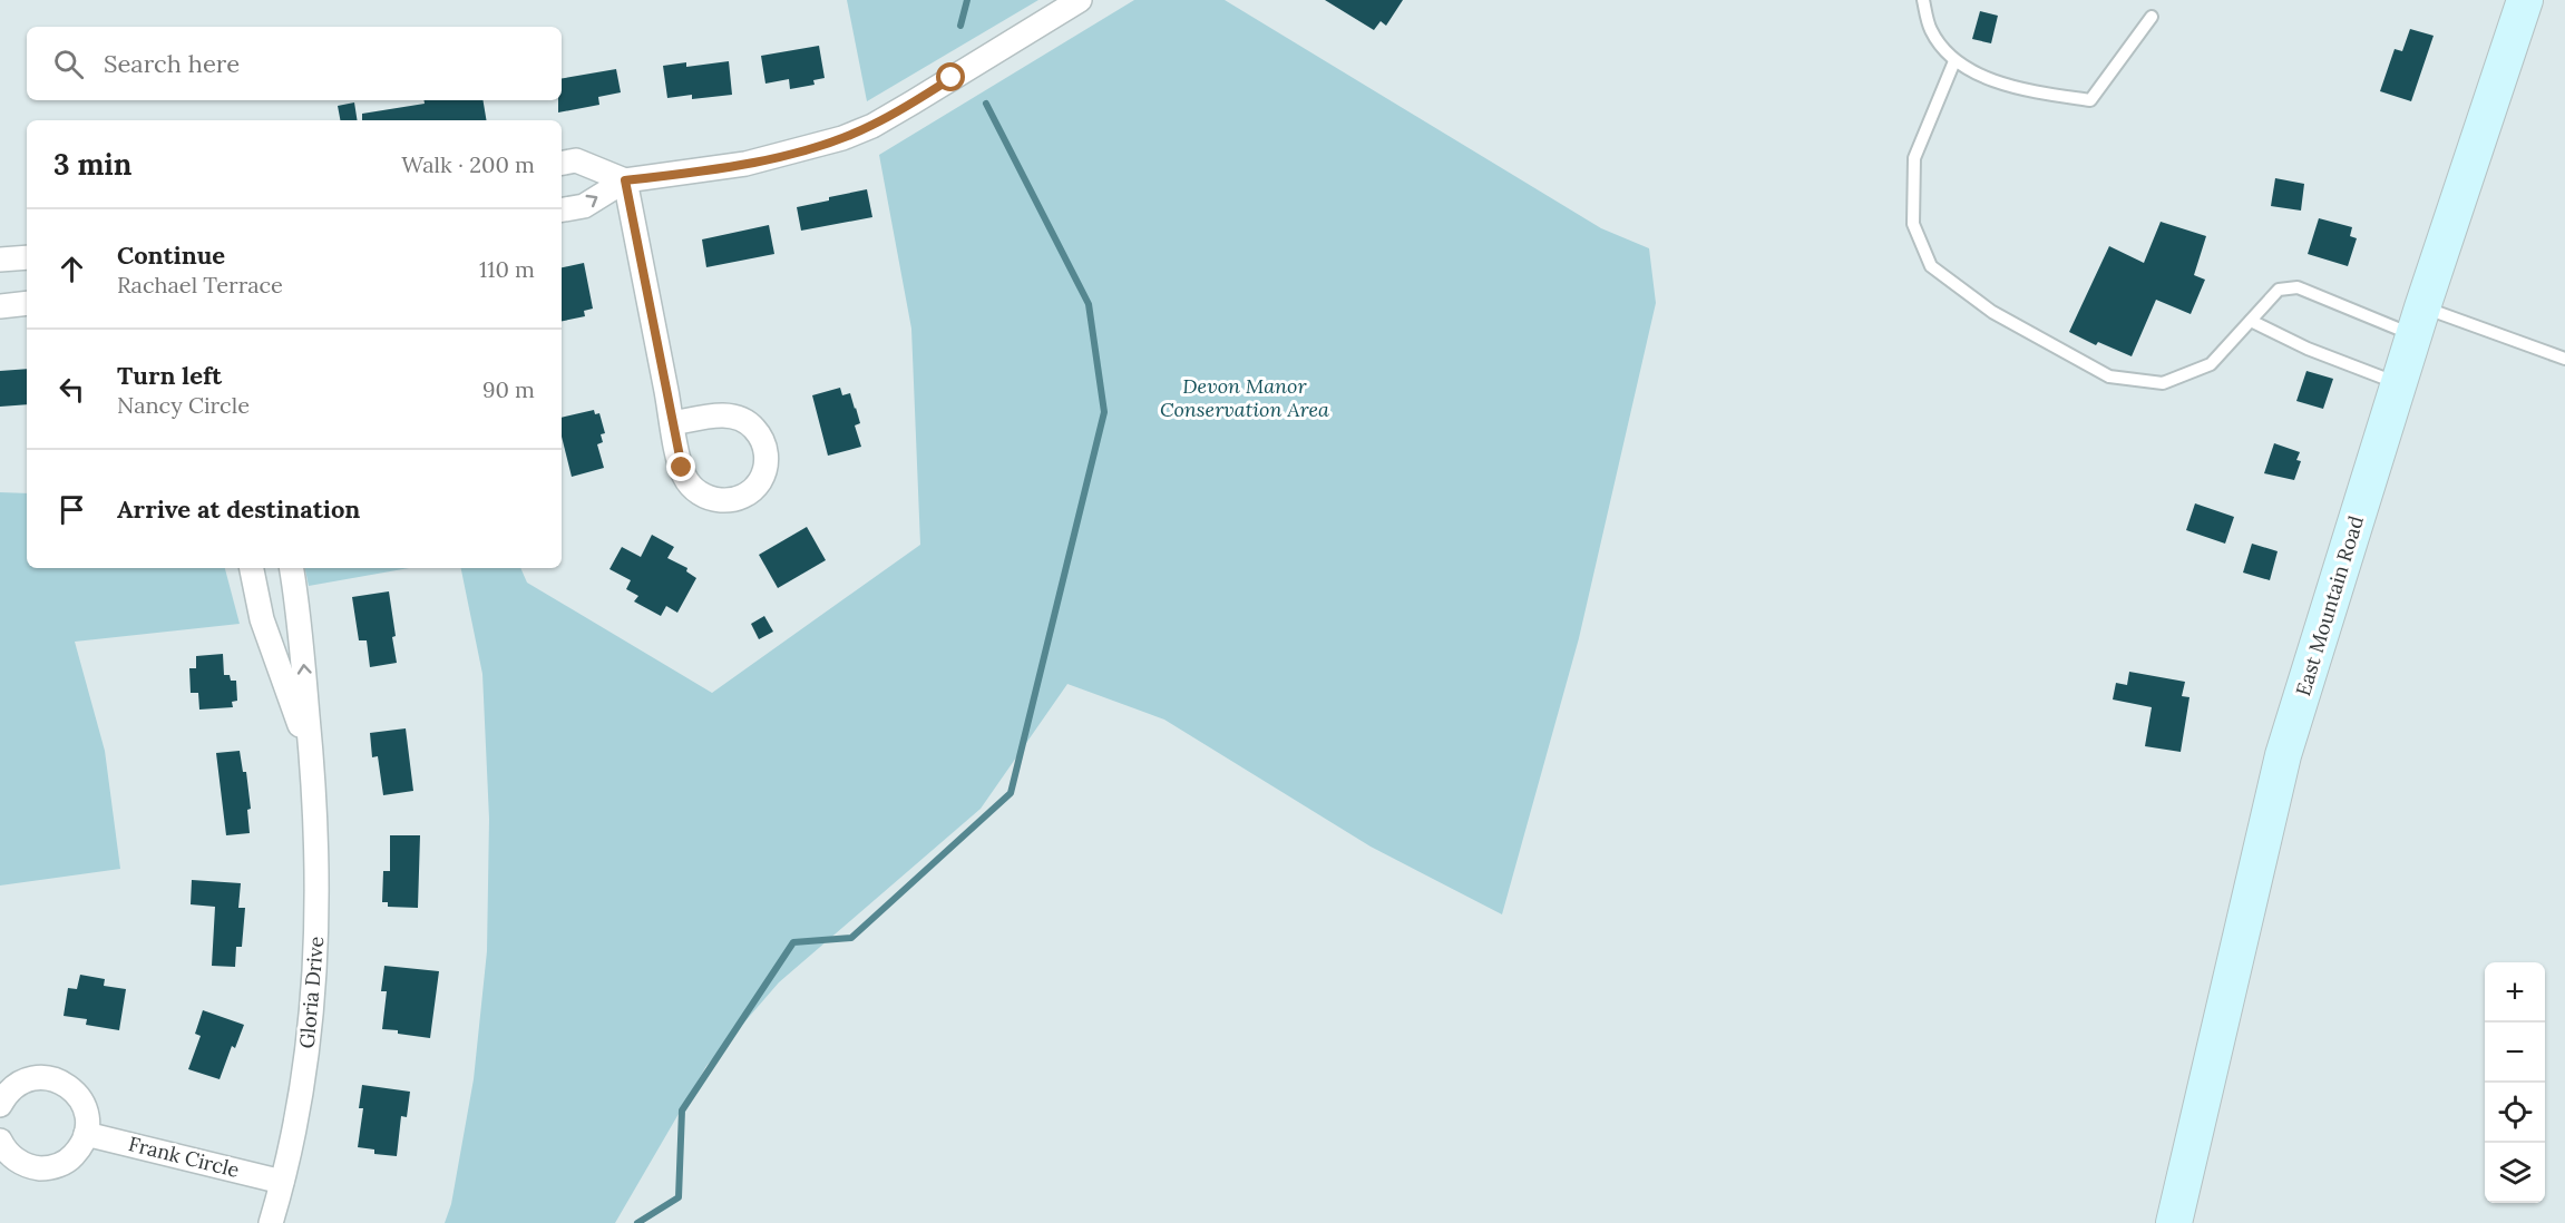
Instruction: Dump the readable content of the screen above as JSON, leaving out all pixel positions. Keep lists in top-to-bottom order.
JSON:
{
  "streets": {
    "main road": ["East Mountain Road"],
    "street": ["Gloria Drive", "Frank Circle"]
  },
  "crossings": [
    ["Gloria Drive", "Frank Circle"]
  ],
  "parks": ["Devon Manor Conservation Area"],
  "page": {
    "search": "Search here",
    "heading": ["3 min", "Walk · 200 m"],
    "list": [
      ["Continue", "Rachael Terrace", "110 m"],
      ["Turn left", "Nancy Circle", "90 m"],
      "Arrive at destination"
    ],
    "map_buttons": ["+", "−"]
  }
}
